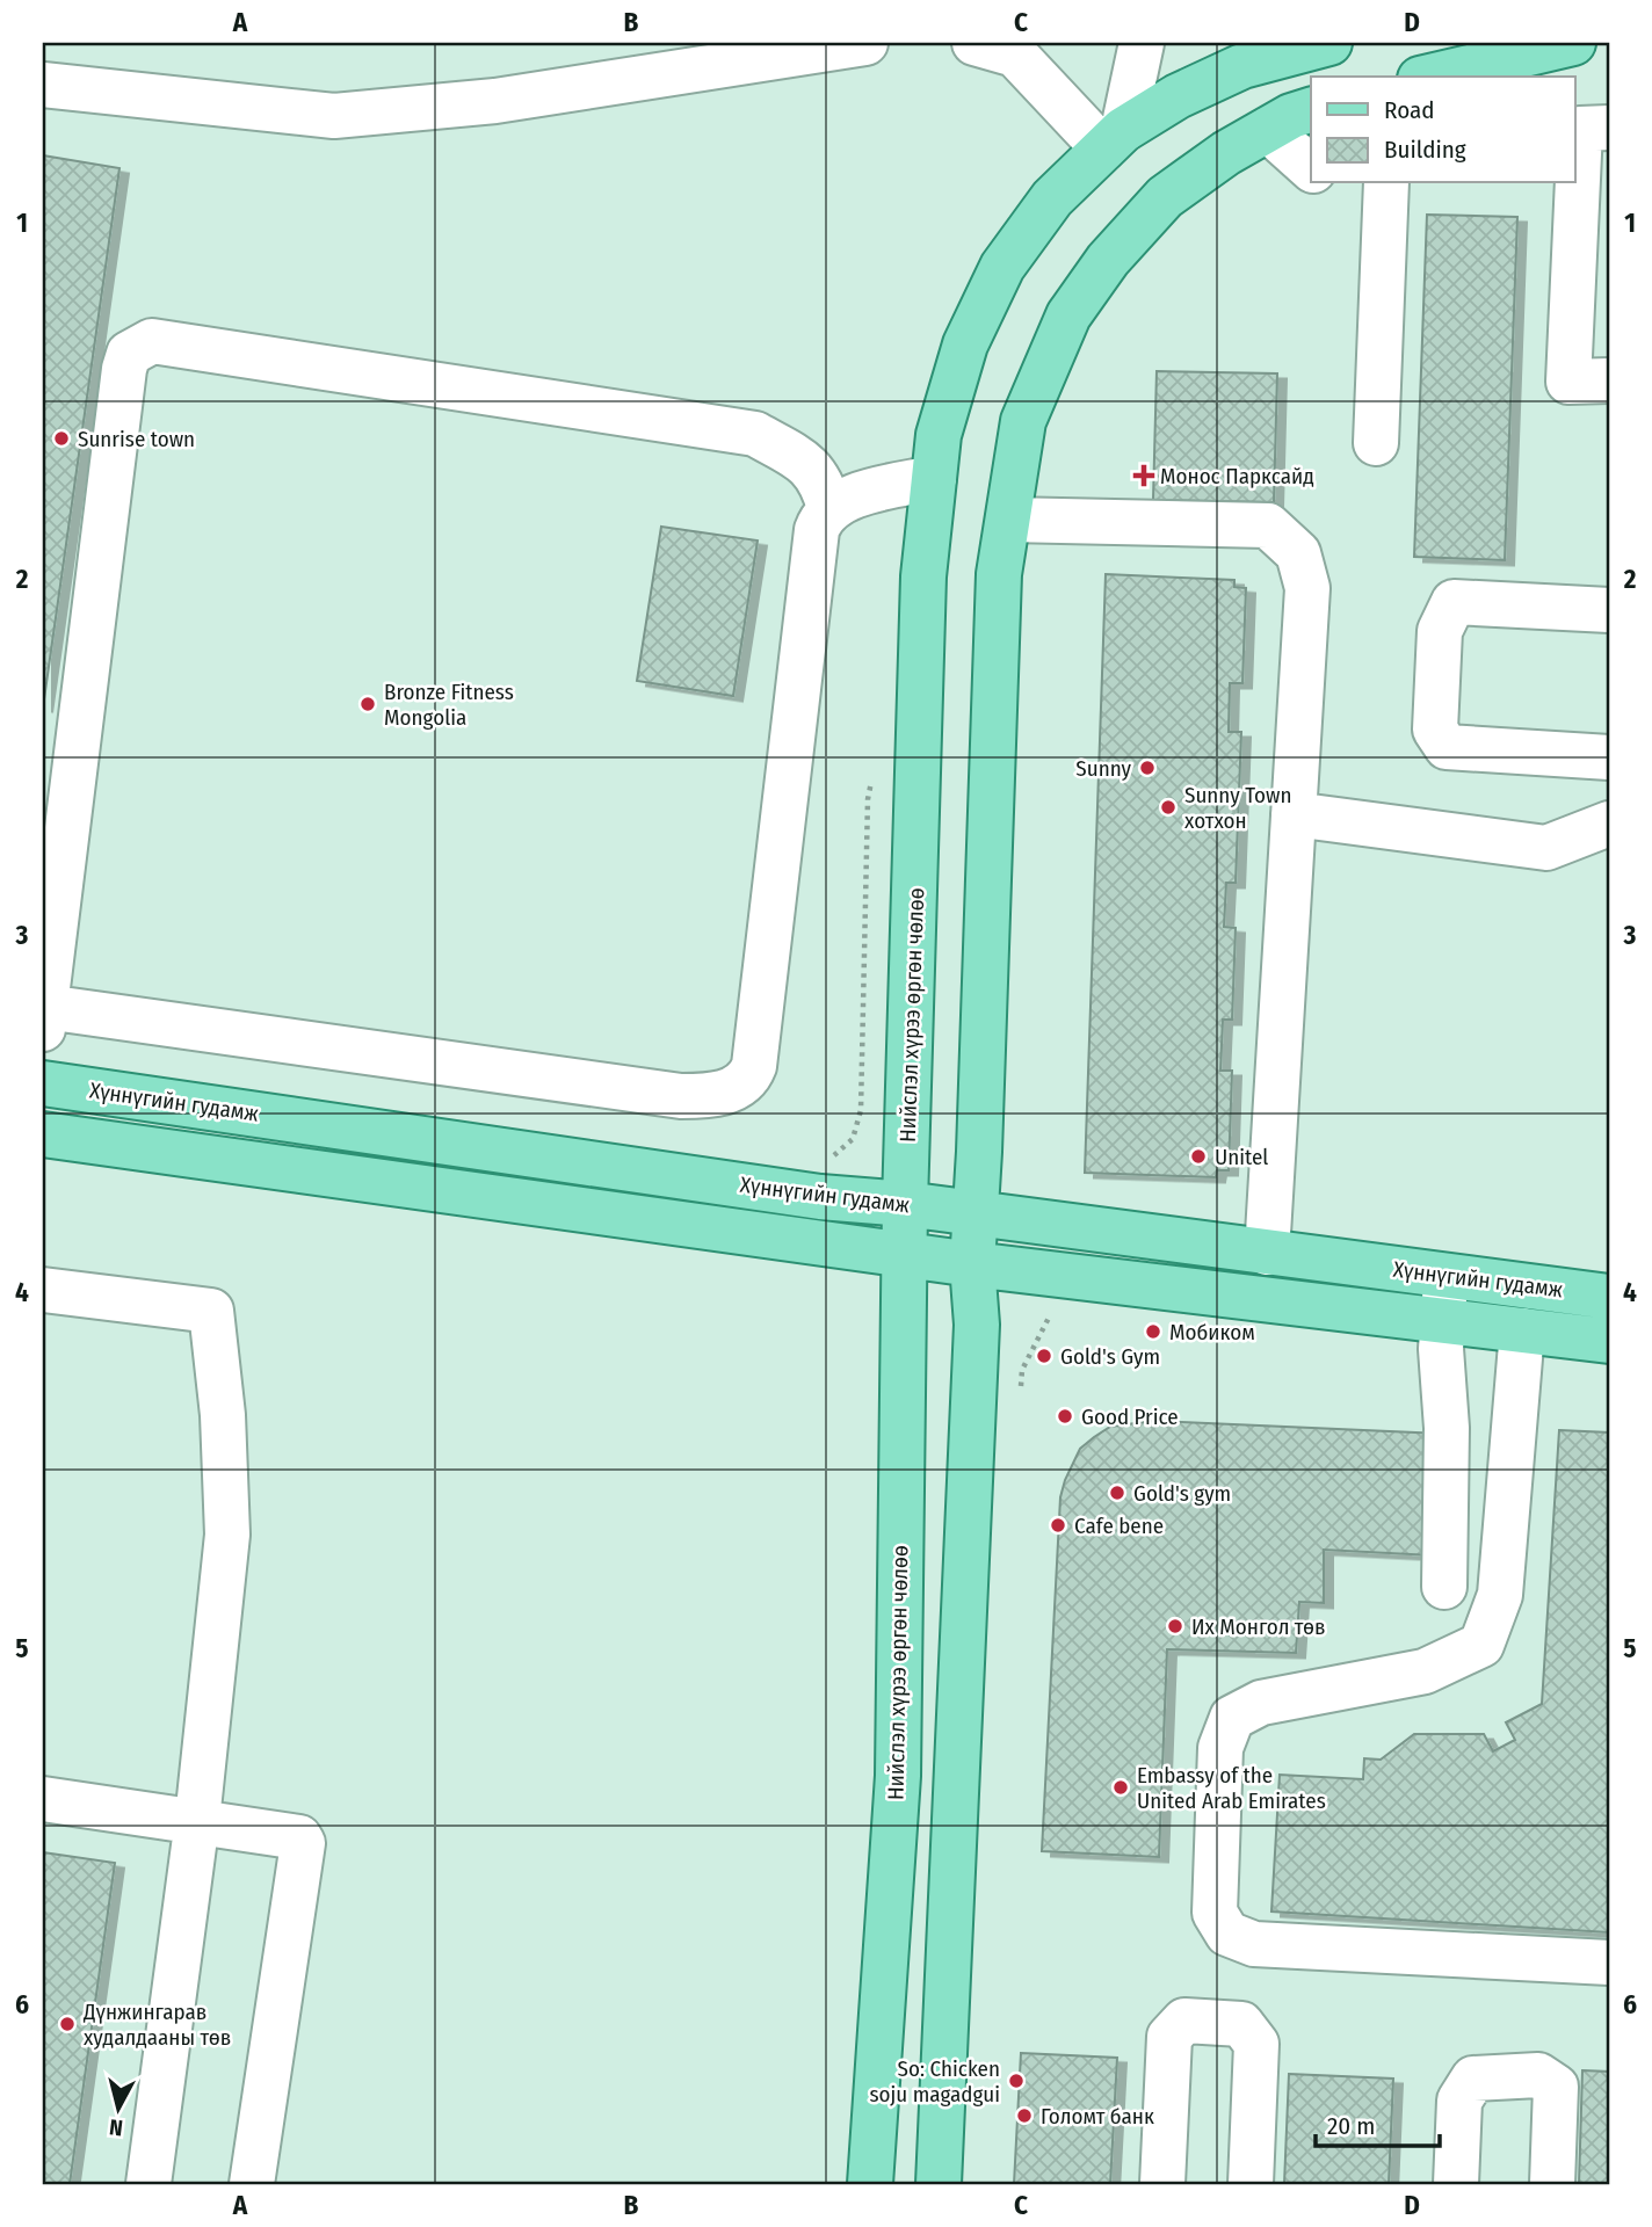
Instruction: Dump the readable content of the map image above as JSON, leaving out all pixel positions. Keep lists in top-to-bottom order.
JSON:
{
  "streets": {
    "main road": ["Нийслэл хүрээ өргөн чөлөө", "Хүннүгийн гудамж"]
  },
  "crossings": [
    ["Нийслэл хүрээ өргөн чөлөө", "Хүннүгийн гудамж"]
  ],
  "places": {
    "other": [
      "Sunrise town",
      "Bronze Fitness Mongolia",
      "Sunny",
      "Sunny Town хотхон",
      "Unitel",
      "Мобиком",
      "Gold's Gym",
      "Good Price",
      "Gold's gym",
      "Cafe bene",
      "Их Монгол төв",
      "Embassy of the United Arab Emirates",
      "Дүнжингарав худалдааны төв",
      "So: Chicken soju magadgui",
      "Голомт банк"
    ],
    "health": ["Монос Парксайд"]
  },
  "legend": ["Road", "Building"],
  "scale_bar": "20 m",
  "north": "bottom",
  "grid": {
    "columns": [
      "A",
      "B",
      "C",
      "D"
    ],
    "rows": [
      "1",
      "2",
      "3",
      "4",
      "5",
      "6"
    ]
  }
}
